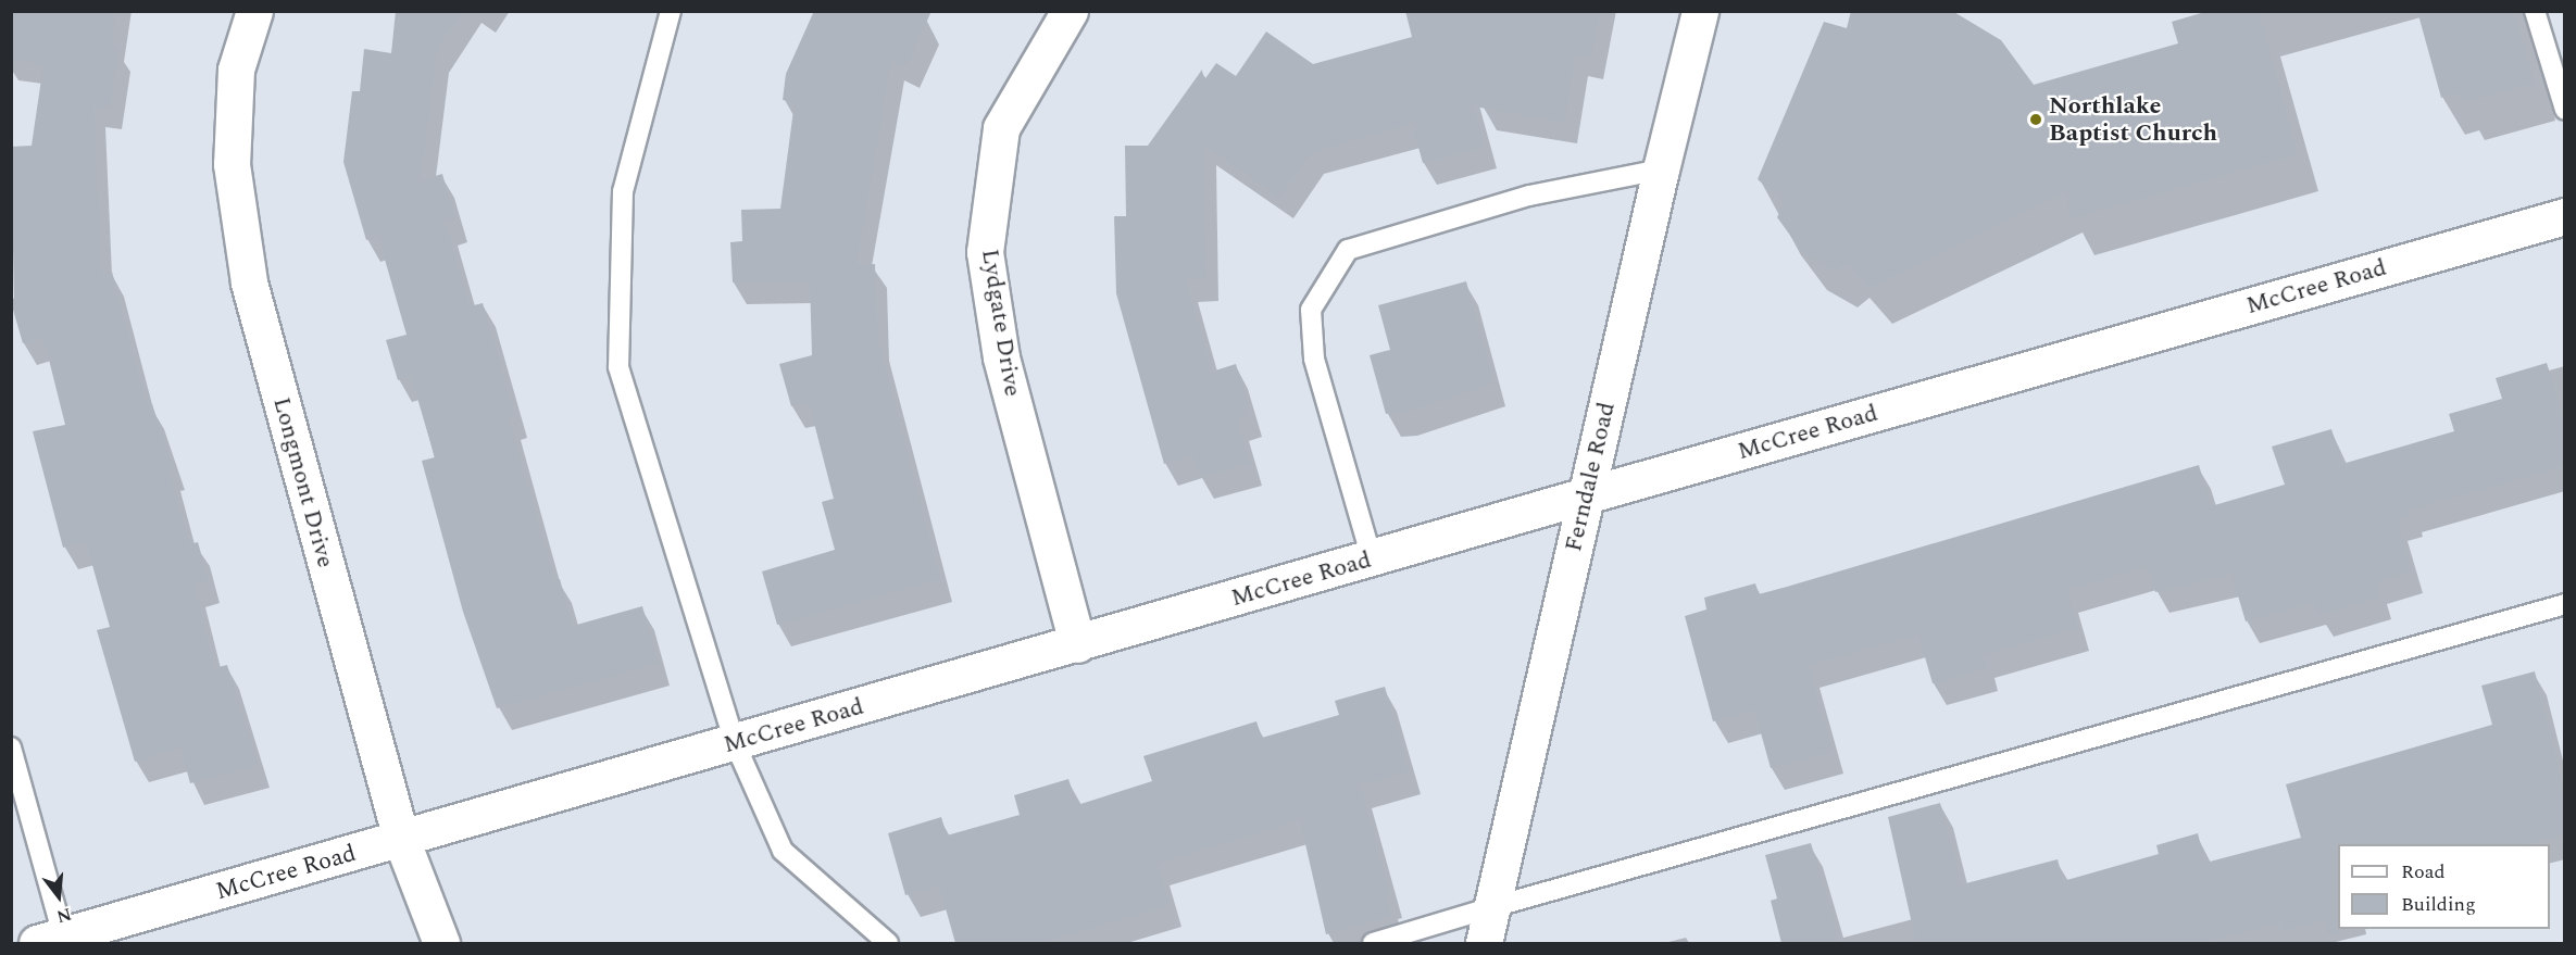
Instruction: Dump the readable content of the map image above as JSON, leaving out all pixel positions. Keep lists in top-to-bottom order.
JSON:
{
  "streets": {
    "street": [
      "McCree Road",
      "Lydgate Drive",
      "Ferndale Road",
      "Longmont Drive"
    ]
  },
  "crossings": [
    ["McCree Road", "Lydgate Drive"],
    ["McCree Road", "Ferndale Road"],
    ["McCree Road", "Longmont Drive"]
  ],
  "places": ["Northlake Baptist Church"],
  "legend": ["Road", "Building"],
  "north": "bottom"
}
